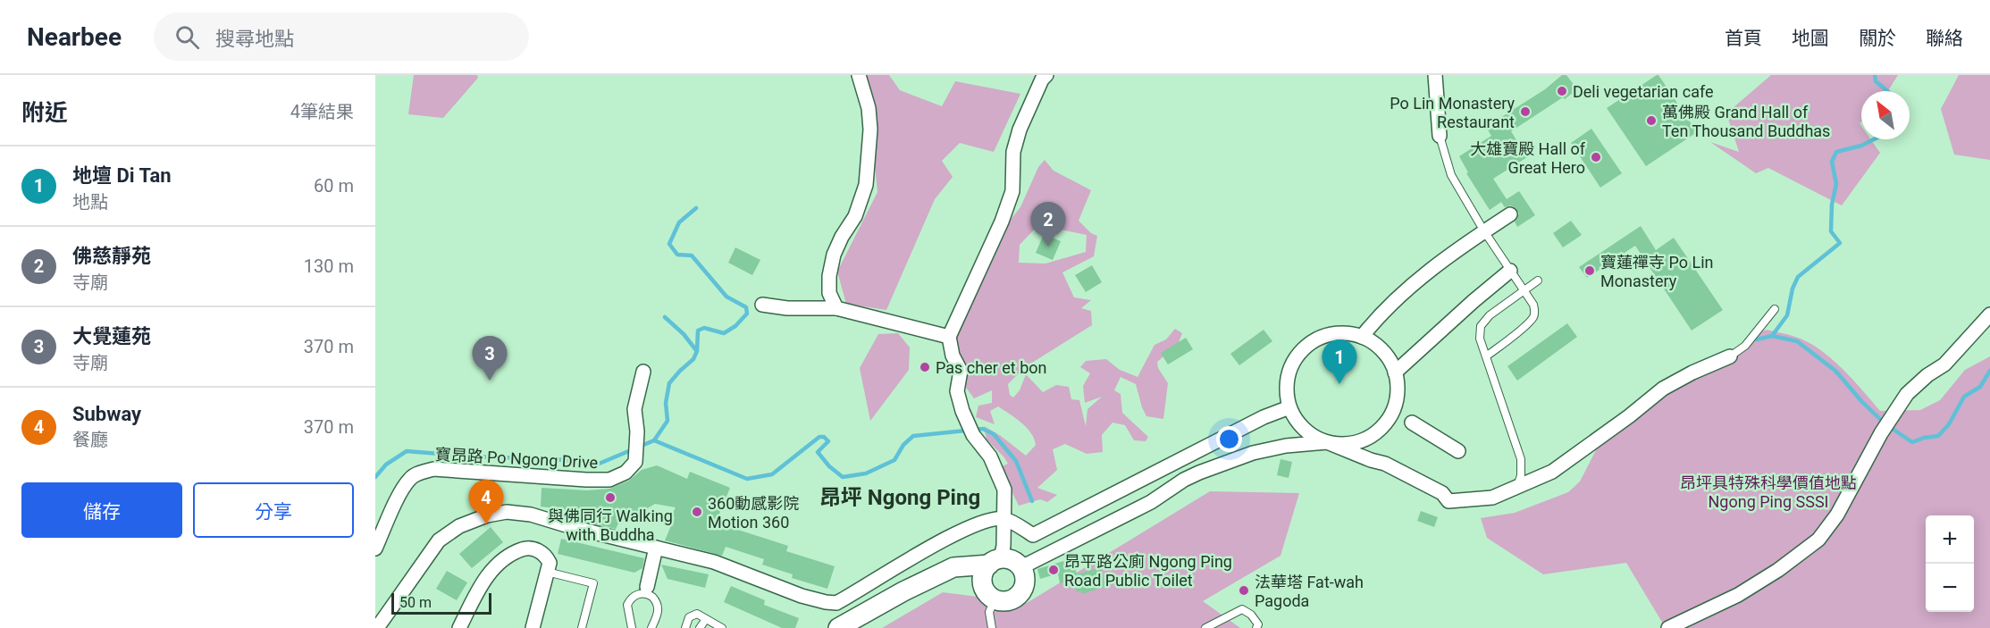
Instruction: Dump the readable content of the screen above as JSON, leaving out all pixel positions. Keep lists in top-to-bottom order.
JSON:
{
  "streets": {
    "street": ["寶昂路 Po Ngong Drive"]
  },
  "districts": ["昂坪 Ngong Ping"],
  "parks": ["昂坪具特殊科學價值地點 Ngong Ping SSSI"],
  "places": [
    "Deli vegetarian cafe",
    "Po Lin Monastery Restaurant",
    "萬佛殿 Grand Hall of Ten Thousand Buddhas",
    "大雄寶殿 Hall of Great Hero",
    "寶蓮禪寺 Po Lin Monastery",
    "Pas cher et bon",
    "與佛同行 Walking with Buddha",
    "360動感影院 Motion 360",
    "昂平路公廁 Ngong Ping Road Public Toilet",
    "法華塔 Fat-wah Pagoda"
  ],
  "scale_bar": "50 m",
  "north": "top left",
  "page": {
    "header": "Nearbee",
    "search": "搜尋地點",
    "nav": [
      "首頁",
      "地圖",
      "關於",
      "聯絡"
    ],
    "heading": ["附近", "4筆結果"],
    "list": [
      {
        "mark": "1",
        "name": "地壇 Di Tan",
        "note": "地點",
        "value": "60 m"
      },
      {
        "mark": "2",
        "name": "佛慈靜苑",
        "note": "寺廟",
        "value": "130 m"
      },
      {
        "mark": "3",
        "name": "大覺蓮苑",
        "note": "寺廟",
        "value": "370 m"
      },
      {
        "mark": "4",
        "name": "Subway",
        "note": "餐廳",
        "value": "370 m"
      }
    ],
    "pins": [
      "2",
      "3",
      "1",
      "4"
    ],
    "buttons": ["儲存", "分享"],
    "map_buttons": ["+", "−"],
    "scale": "50 m"
  }
}
